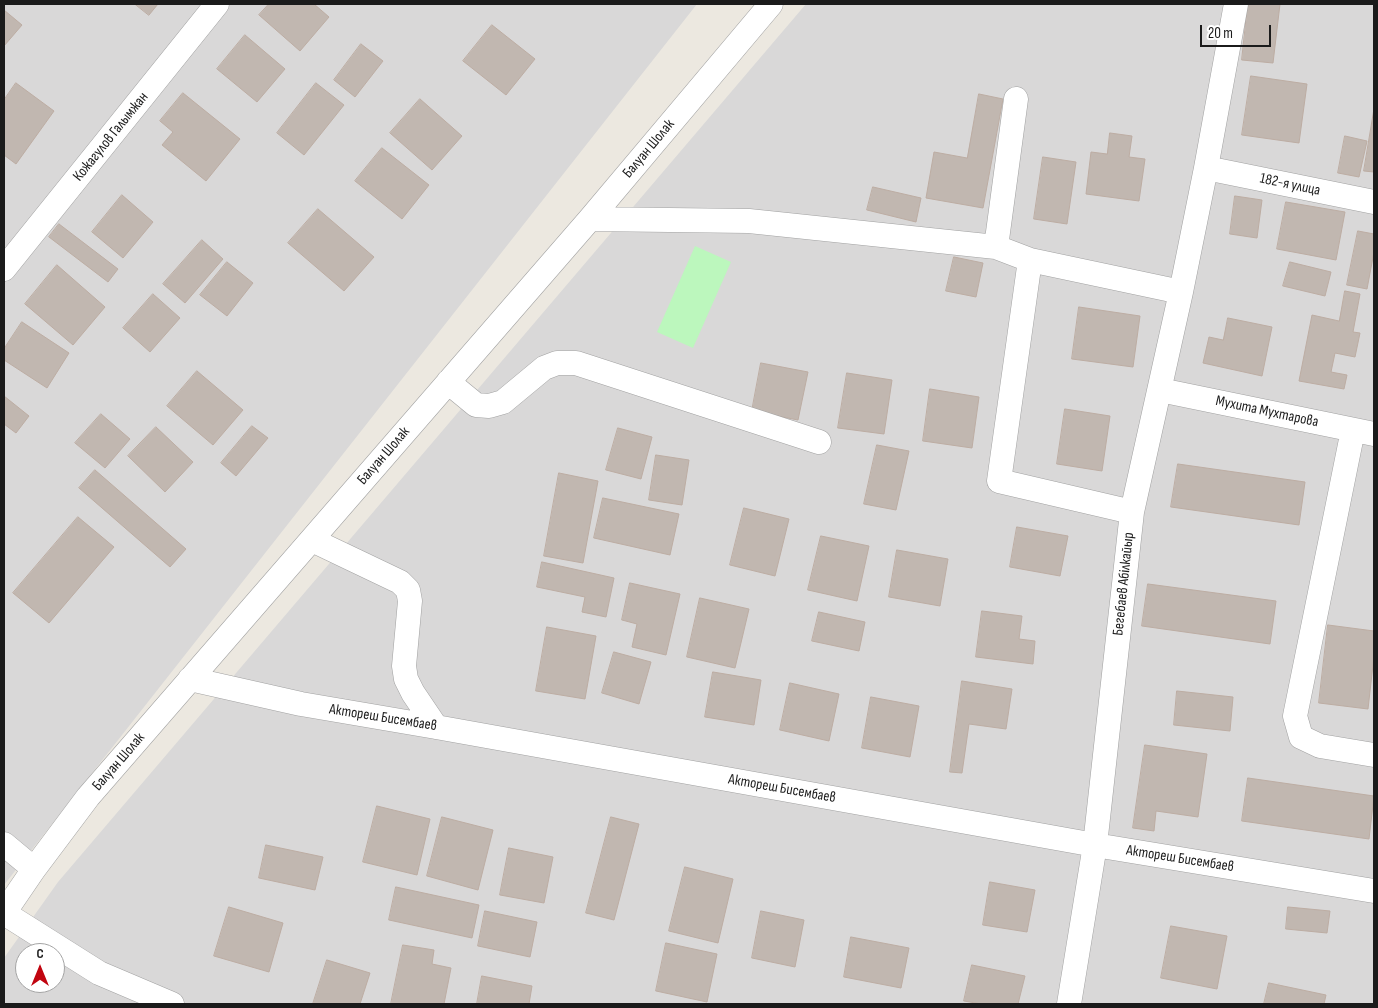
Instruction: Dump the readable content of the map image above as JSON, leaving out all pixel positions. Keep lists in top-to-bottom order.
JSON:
{
  "streets": {
    "street": [
      "Кожагулов Галымжан",
      "Балуан Шолак",
      "182-я улица",
      "Мухита Мухтарова",
      "Бегебаев Абілкайыр",
      "Актореш Бисембаев"
    ]
  },
  "crossings": [
    ["Балуан Шолак", "Актореш Бисембаев"],
    ["182-я улица", "Бегебаев Абілкайыр"],
    ["Мухита Мухтарова", "Бегебаев Абілкайыр"],
    ["Бегебаев Абілкайыр", "Актореш Бисембаев"]
  ],
  "scale_bar": "20 m",
  "north": "top"
}
